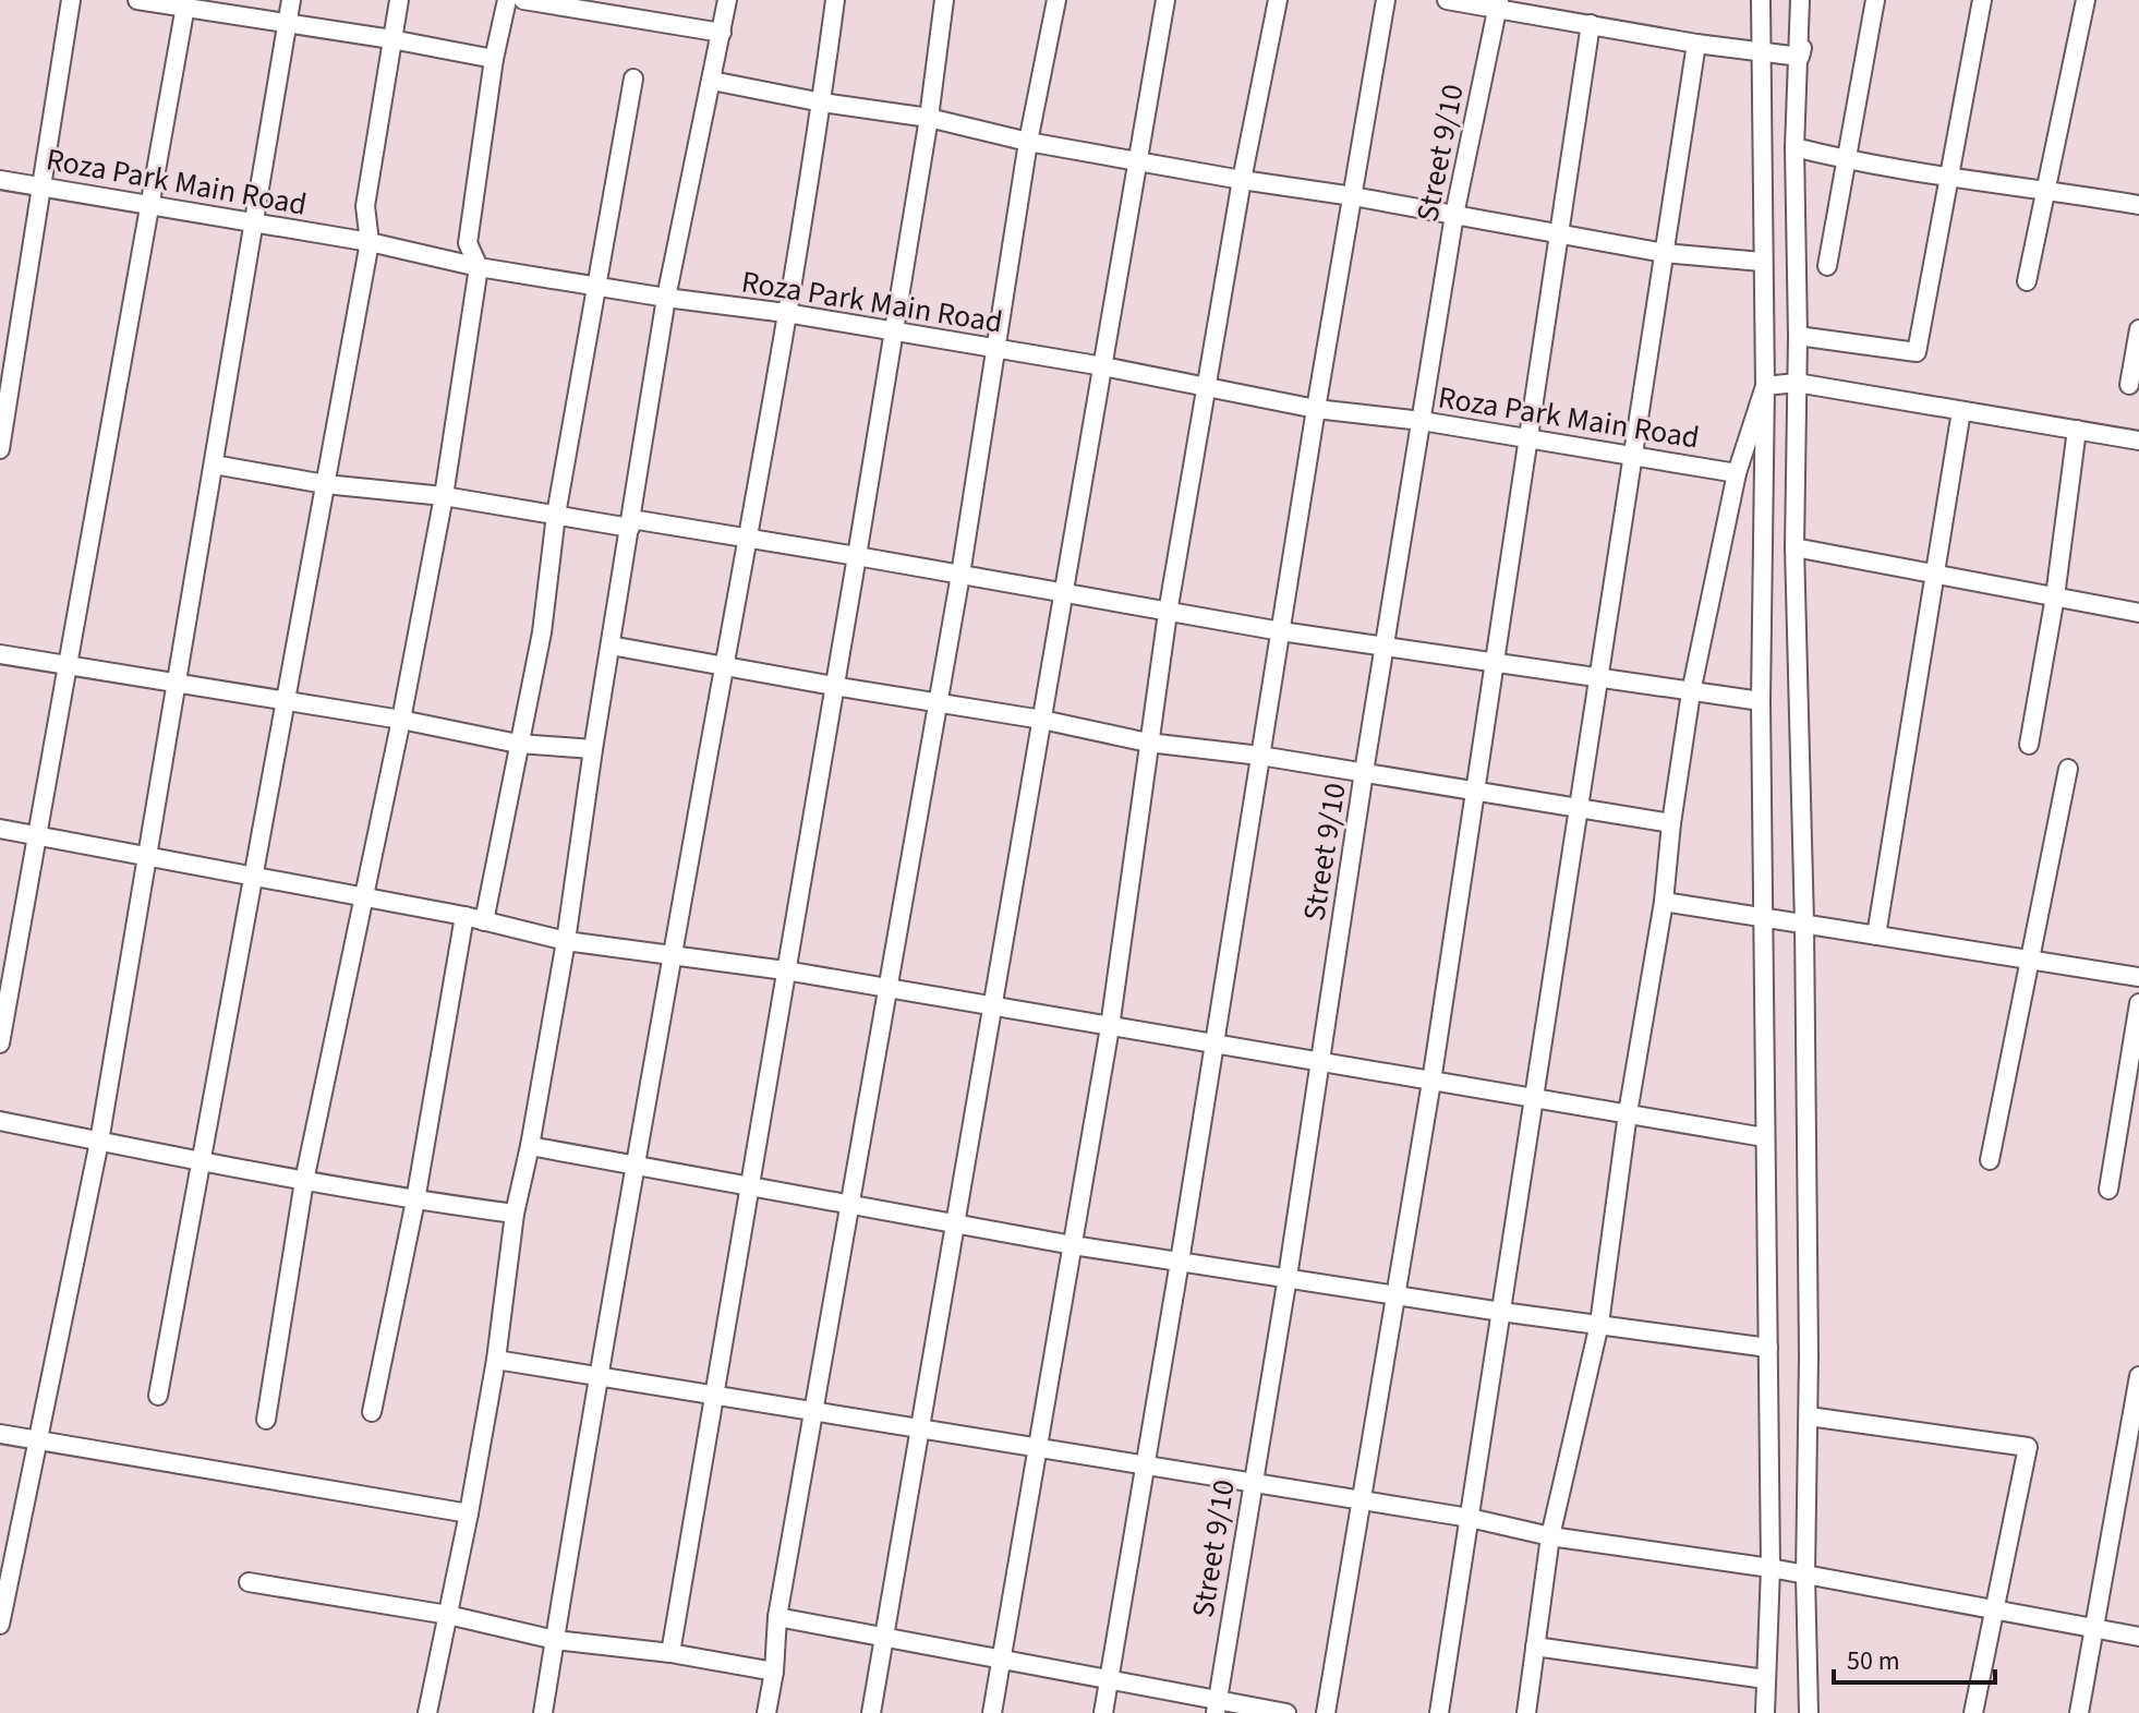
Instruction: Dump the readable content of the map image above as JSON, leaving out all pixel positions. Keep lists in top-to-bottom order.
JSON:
{
  "streets": {
    "street": ["Street 9/10", "Roza Park Main Road"]
  },
  "crossings": [
    ["Street 9/10", "Roza Park Main Road"]
  ],
  "scale_bar": "50 m"
}
